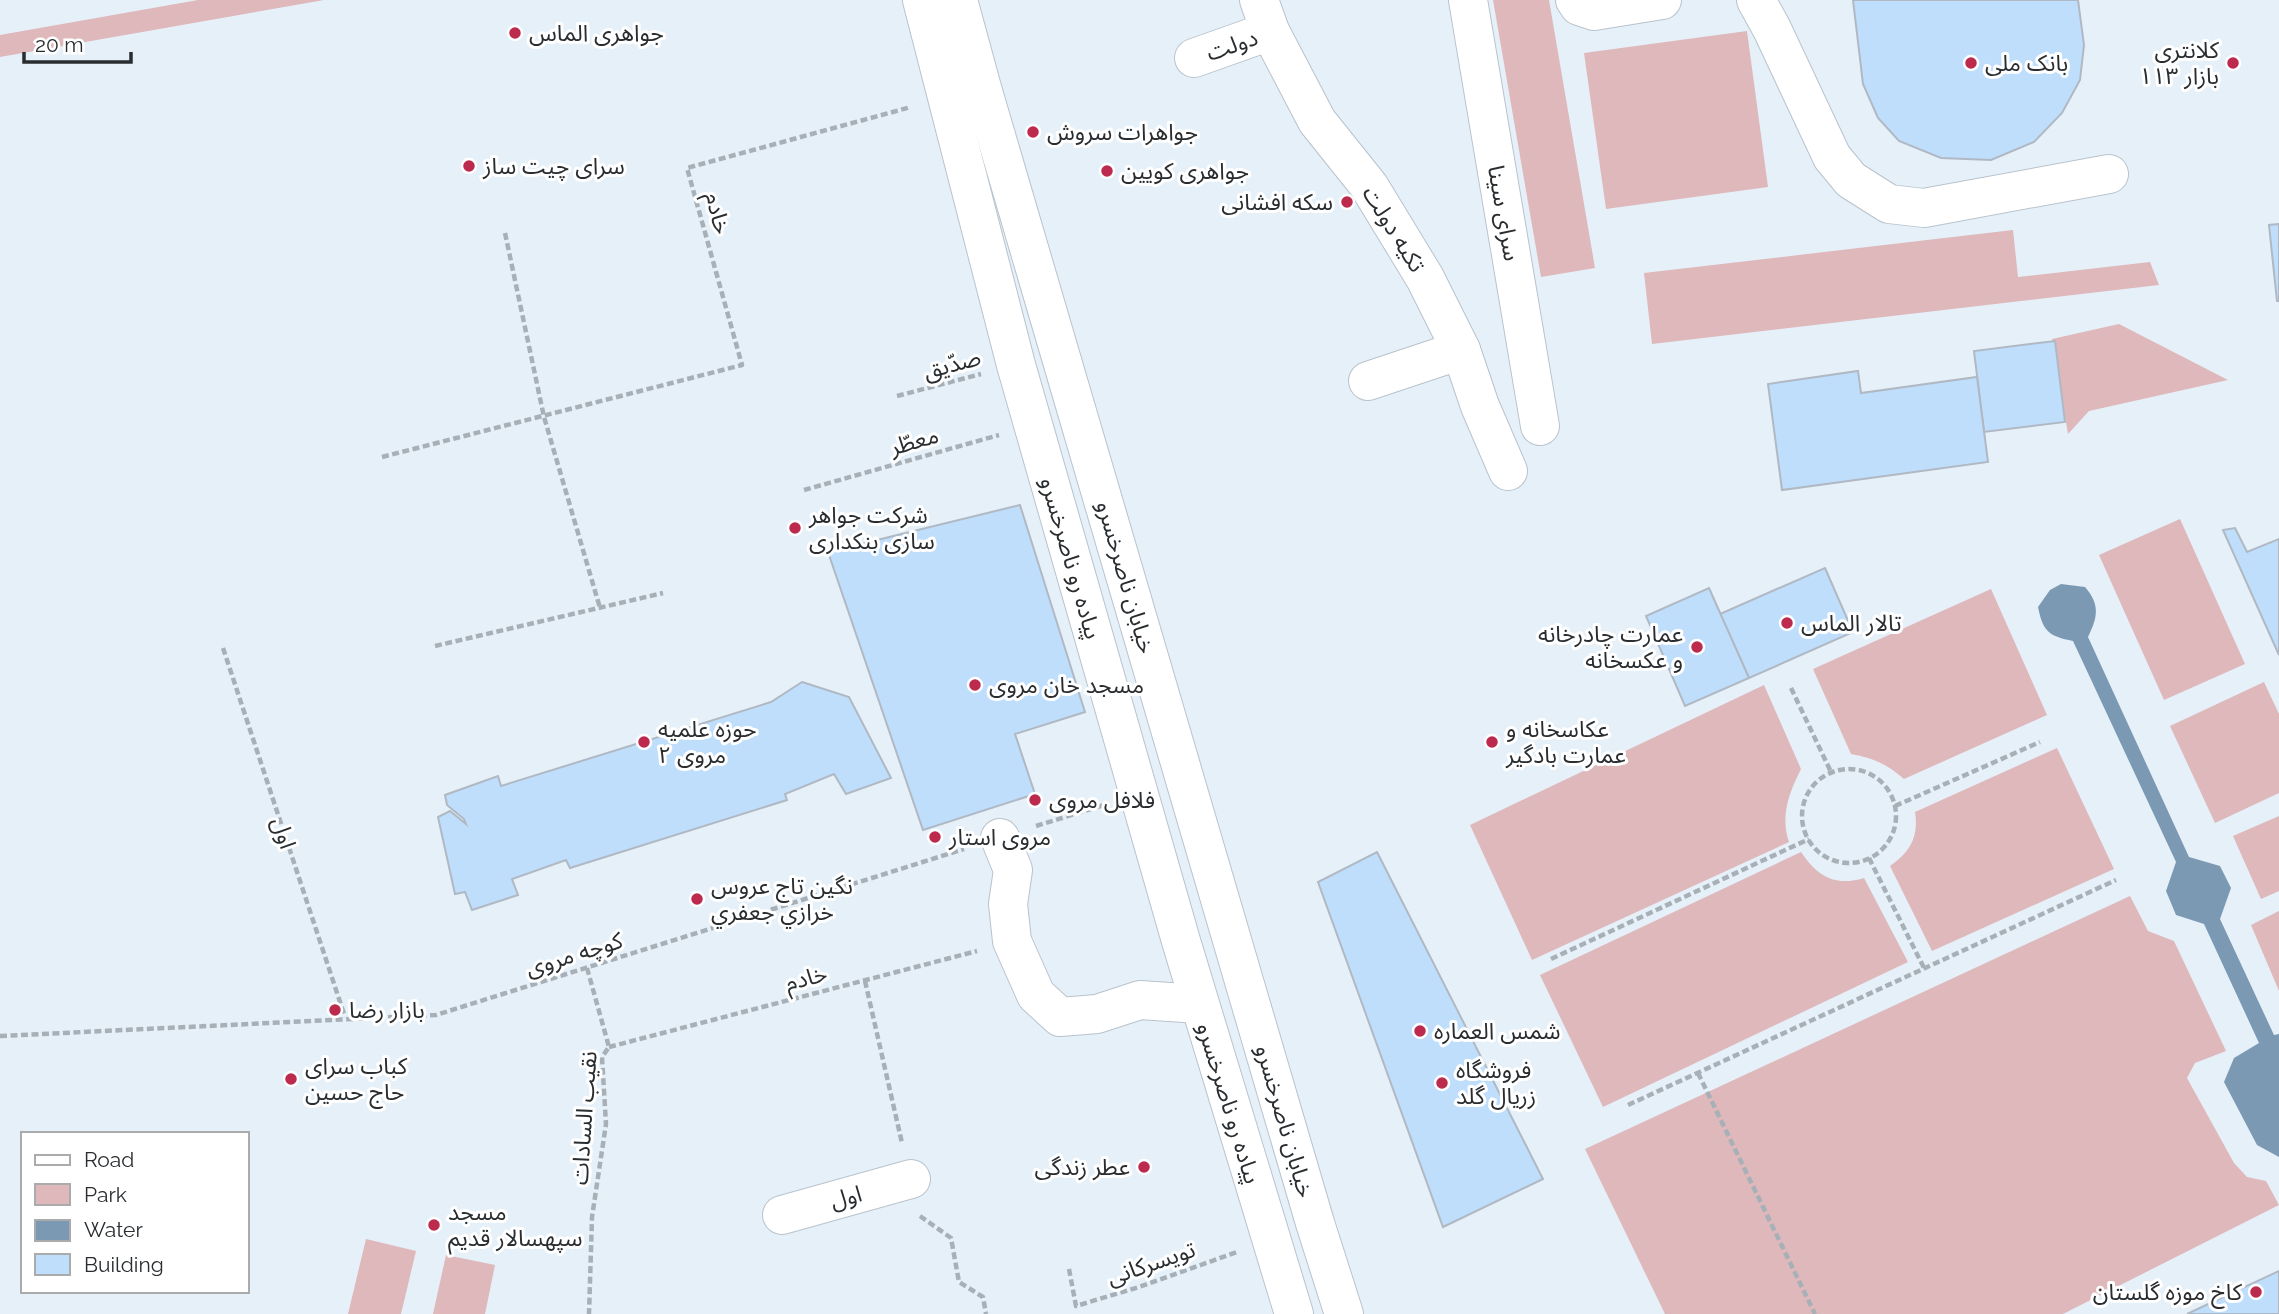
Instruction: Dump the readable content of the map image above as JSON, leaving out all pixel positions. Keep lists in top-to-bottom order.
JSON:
{
  "streets": {
    "street": [
      "دولت",
      "سرای سینا",
      "تکیه دولت",
      "پیاده رو ناصرخسرو",
      "خیابان ناصرخسرو",
      "اول"
    ],
    "path": [
      "خادم",
      "صدّیق",
      "معطّر",
      "کوچه مروی",
      "نقیب السادات",
      "تویسرکانی"
    ]
  },
  "crossings": [
    ["دولت", "تکیه دولت"],
    ["خادم", "پیاده رو ناصرخسرو"],
    ["خادم", "نقیب السادات"],
    ["صدّیق", "پیاده رو ناصرخسرو"],
    ["معطّر", "پیاده رو ناصرخسرو"],
    ["پیاده رو ناصرخسرو", "کوچه مروی"],
    ["پیاده رو ناصرخسرو", "تویسرکانی"],
    ["اول", "کوچه مروی"],
    ["کوچه مروی", "نقیب السادات"]
  ],
  "places": [
    "جواهری الماس",
    "بانک ملی",
    "کلانتری ۱۱۳ بازار",
    "جواهرات سروش",
    "سرای چیت ساز",
    "جواهری کویین",
    "سکه افشانی",
    "شرکت جواهر سازی بنکداری",
    "تالار الماس",
    "عمارت چادرخانه و عکسخانه",
    "مسجد خان مروی",
    "حوزه علمیه مروی ۲",
    "عکاسخانه و عمارت بادگیر",
    "فلافل مروی",
    "مروی استار",
    "نگين تاج عروس خرازي جعفري",
    "بازار رضا",
    "شمس العماره",
    "کباب سرای حاج حسین",
    "فروشگاه زریال گلد",
    "عطر زندگی",
    "مسجد سپهسالار قدیم",
    "کاخ موزه گلستان"
  ],
  "legend": [
    "Road",
    "Park",
    "Water",
    "Building"
  ],
  "scale_bar": "20 m"
}
